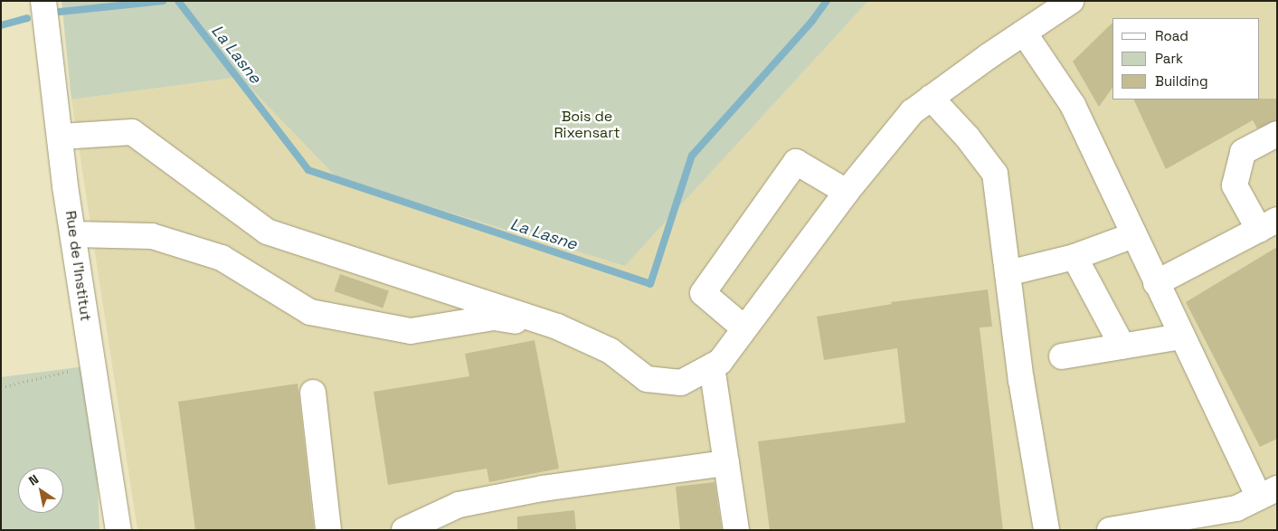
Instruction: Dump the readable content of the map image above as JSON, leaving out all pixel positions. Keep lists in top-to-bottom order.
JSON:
{
  "streets": {
    "street": ["Rue de l'Institut"]
  },
  "water": ["La Lasne"],
  "parks": ["Bois de Rixensart"],
  "legend": ["Road", "Park", "Building"],
  "north": "top left"
}
